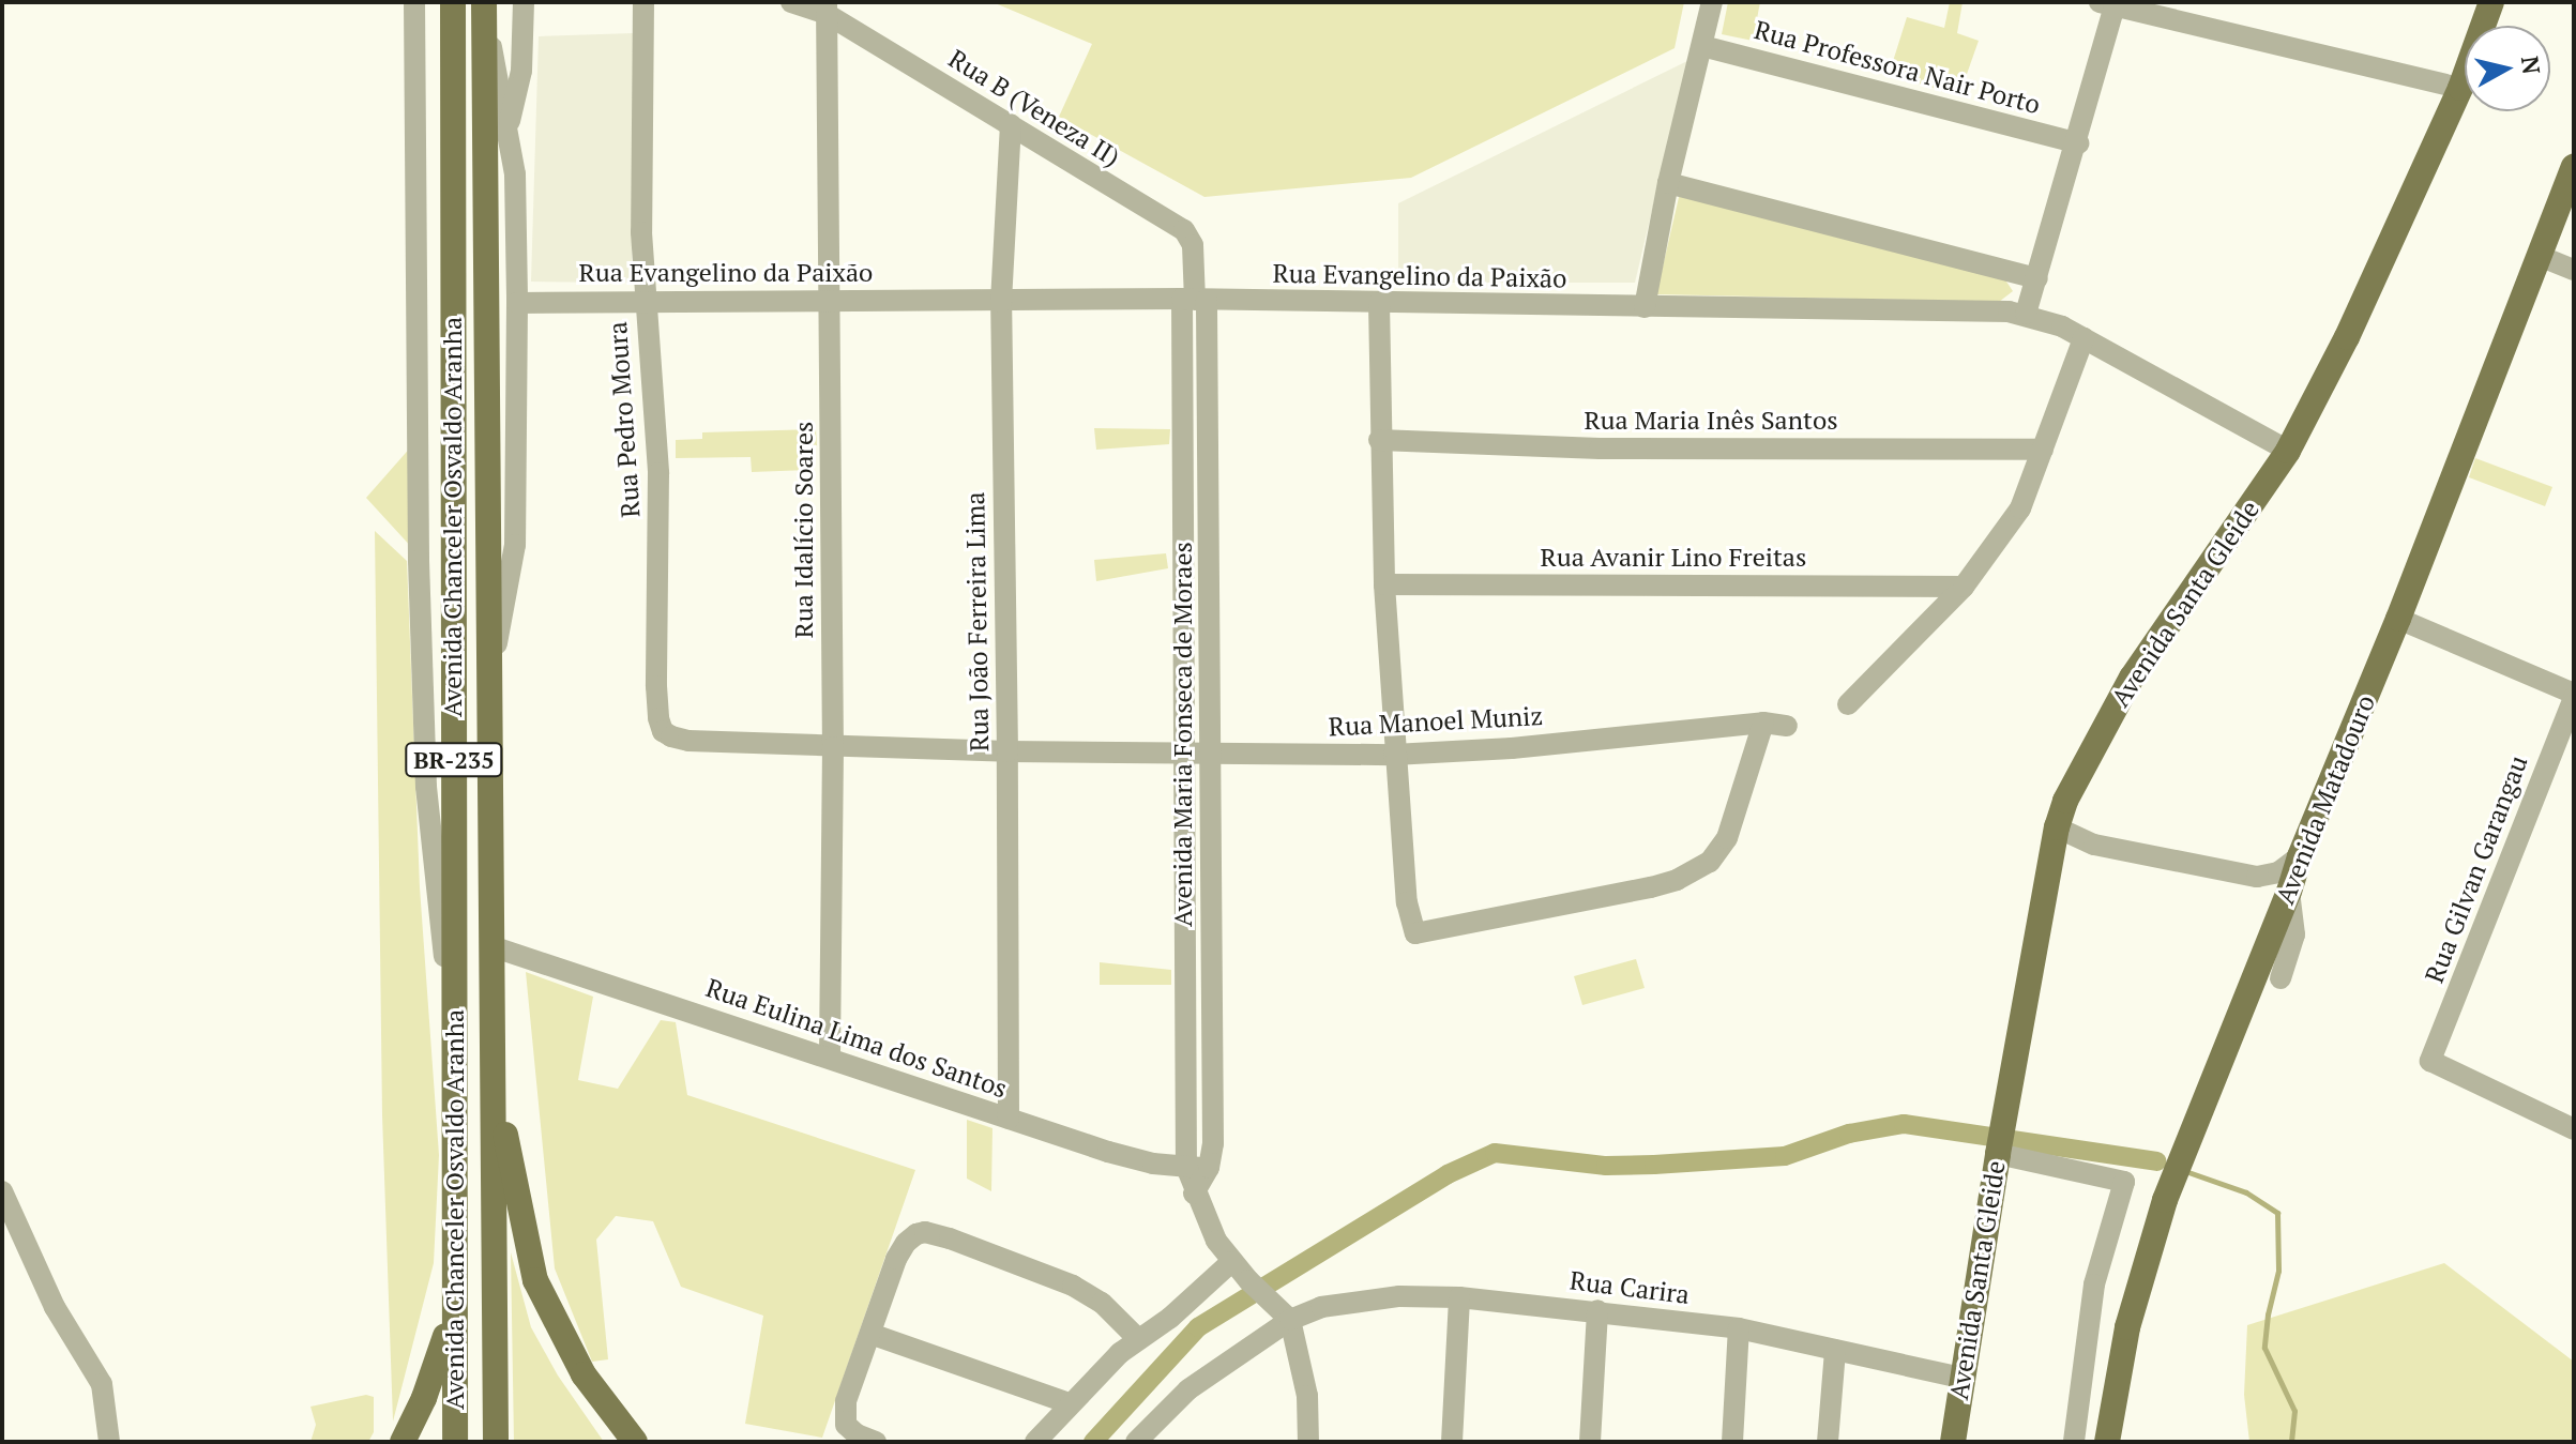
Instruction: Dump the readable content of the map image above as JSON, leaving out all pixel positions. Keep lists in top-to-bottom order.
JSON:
{
  "streets": {
    "main road": [
      "Avenida Chanceler Osvaldo Aranha",
      "Avenida Santa Gleide",
      "BR-235",
      "Avenida Matadouro"
    ],
    "street": [
      "Rua Professora Nair Porto",
      "Rua B (Veneza II)",
      "Rua Evangelino da Paixão",
      "Rua Pedro Moura",
      "Rua Maria Inês Santos",
      "Rua Idalício Soares",
      "Rua Avanir Lino Freitas",
      "Rua João Ferreira Lima",
      "Rua Manoel Muniz",
      "Avenida Maria Fonseca de Moraes",
      "Rua Gilvan Garangau",
      "Rua Eulina Lima dos Santos",
      "Rua Carira"
    ]
  },
  "crossings": [
    ["Rua B (Veneza II)", "Rua Evangelino da Paixão"],
    ["Rua B (Veneza II)", "Rua Idalício Soares"],
    ["Rua B (Veneza II)", "Rua João Ferreira Lima"],
    ["Rua B (Veneza II)", "Avenida Maria Fonseca de Moraes"],
    ["Rua Evangelino da Paixão", "Rua Pedro Moura"],
    ["Rua Evangelino da Paixão", "Rua Idalício Soares"],
    ["Rua Evangelino da Paixão", "Avenida Santa Gleide"],
    ["Rua Evangelino da Paixão", "Rua João Ferreira Lima"],
    ["Rua Evangelino da Paixão", "Avenida Maria Fonseca de Moraes"],
    ["Rua Pedro Moura", "Rua Manoel Muniz"],
    ["Avenida Chanceler Osvaldo Aranha", "Rua Eulina Lima dos Santos"],
    ["Rua Idalício Soares", "Rua Manoel Muniz"],
    ["Rua Idalício Soares", "Rua Eulina Lima dos Santos"],
    ["Avenida Santa Gleide", "Rua Carira"],
    ["Rua João Ferreira Lima", "Rua Manoel Muniz"],
    ["Rua João Ferreira Lima", "Rua Eulina Lima dos Santos"],
    ["Rua Manoel Muniz", "Avenida Maria Fonseca de Moraes"],
    ["Avenida Maria Fonseca de Moraes", "Rua Eulina Lima dos Santos"]
  ],
  "north": "right"
}
